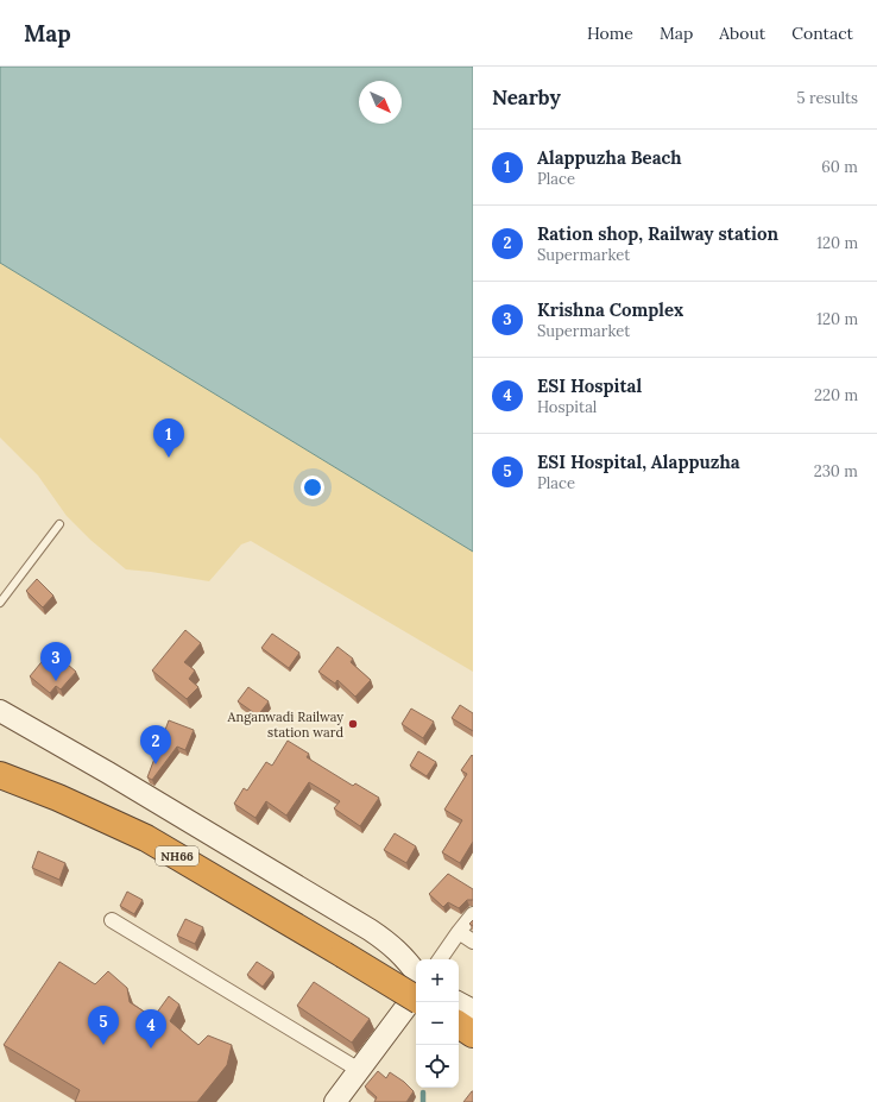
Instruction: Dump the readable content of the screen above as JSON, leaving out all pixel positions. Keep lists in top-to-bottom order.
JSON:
{
  "streets": {
    "highway": ["NH66"]
  },
  "places": ["Anganwadi Railway station ward"],
  "north": "bottom right",
  "page": {
    "header": "Map",
    "nav": [
      "Home",
      "Map",
      "About",
      "Contact"
    ],
    "heading": ["Nearby", "5 results"],
    "list": [
      {
        "mark": "1",
        "name": "Alappuzha Beach",
        "note": "Place",
        "value": "60 m"
      },
      {
        "mark": "2",
        "name": "Ration shop, Railway station",
        "note": "Supermarket",
        "value": "120 m"
      },
      {
        "mark": "3",
        "name": "Krishna Complex",
        "note": "Supermarket",
        "value": "120 m"
      },
      {
        "mark": "4",
        "name": "ESI Hospital",
        "note": "Hospital",
        "value": "220 m"
      },
      {
        "mark": "5",
        "name": "ESI Hospital, Alappuzha",
        "note": "Place",
        "value": "230 m"
      }
    ],
    "pins": [
      "1",
      "3",
      "2",
      "5",
      "4"
    ],
    "map_buttons": ["+", "−"]
  }
}
